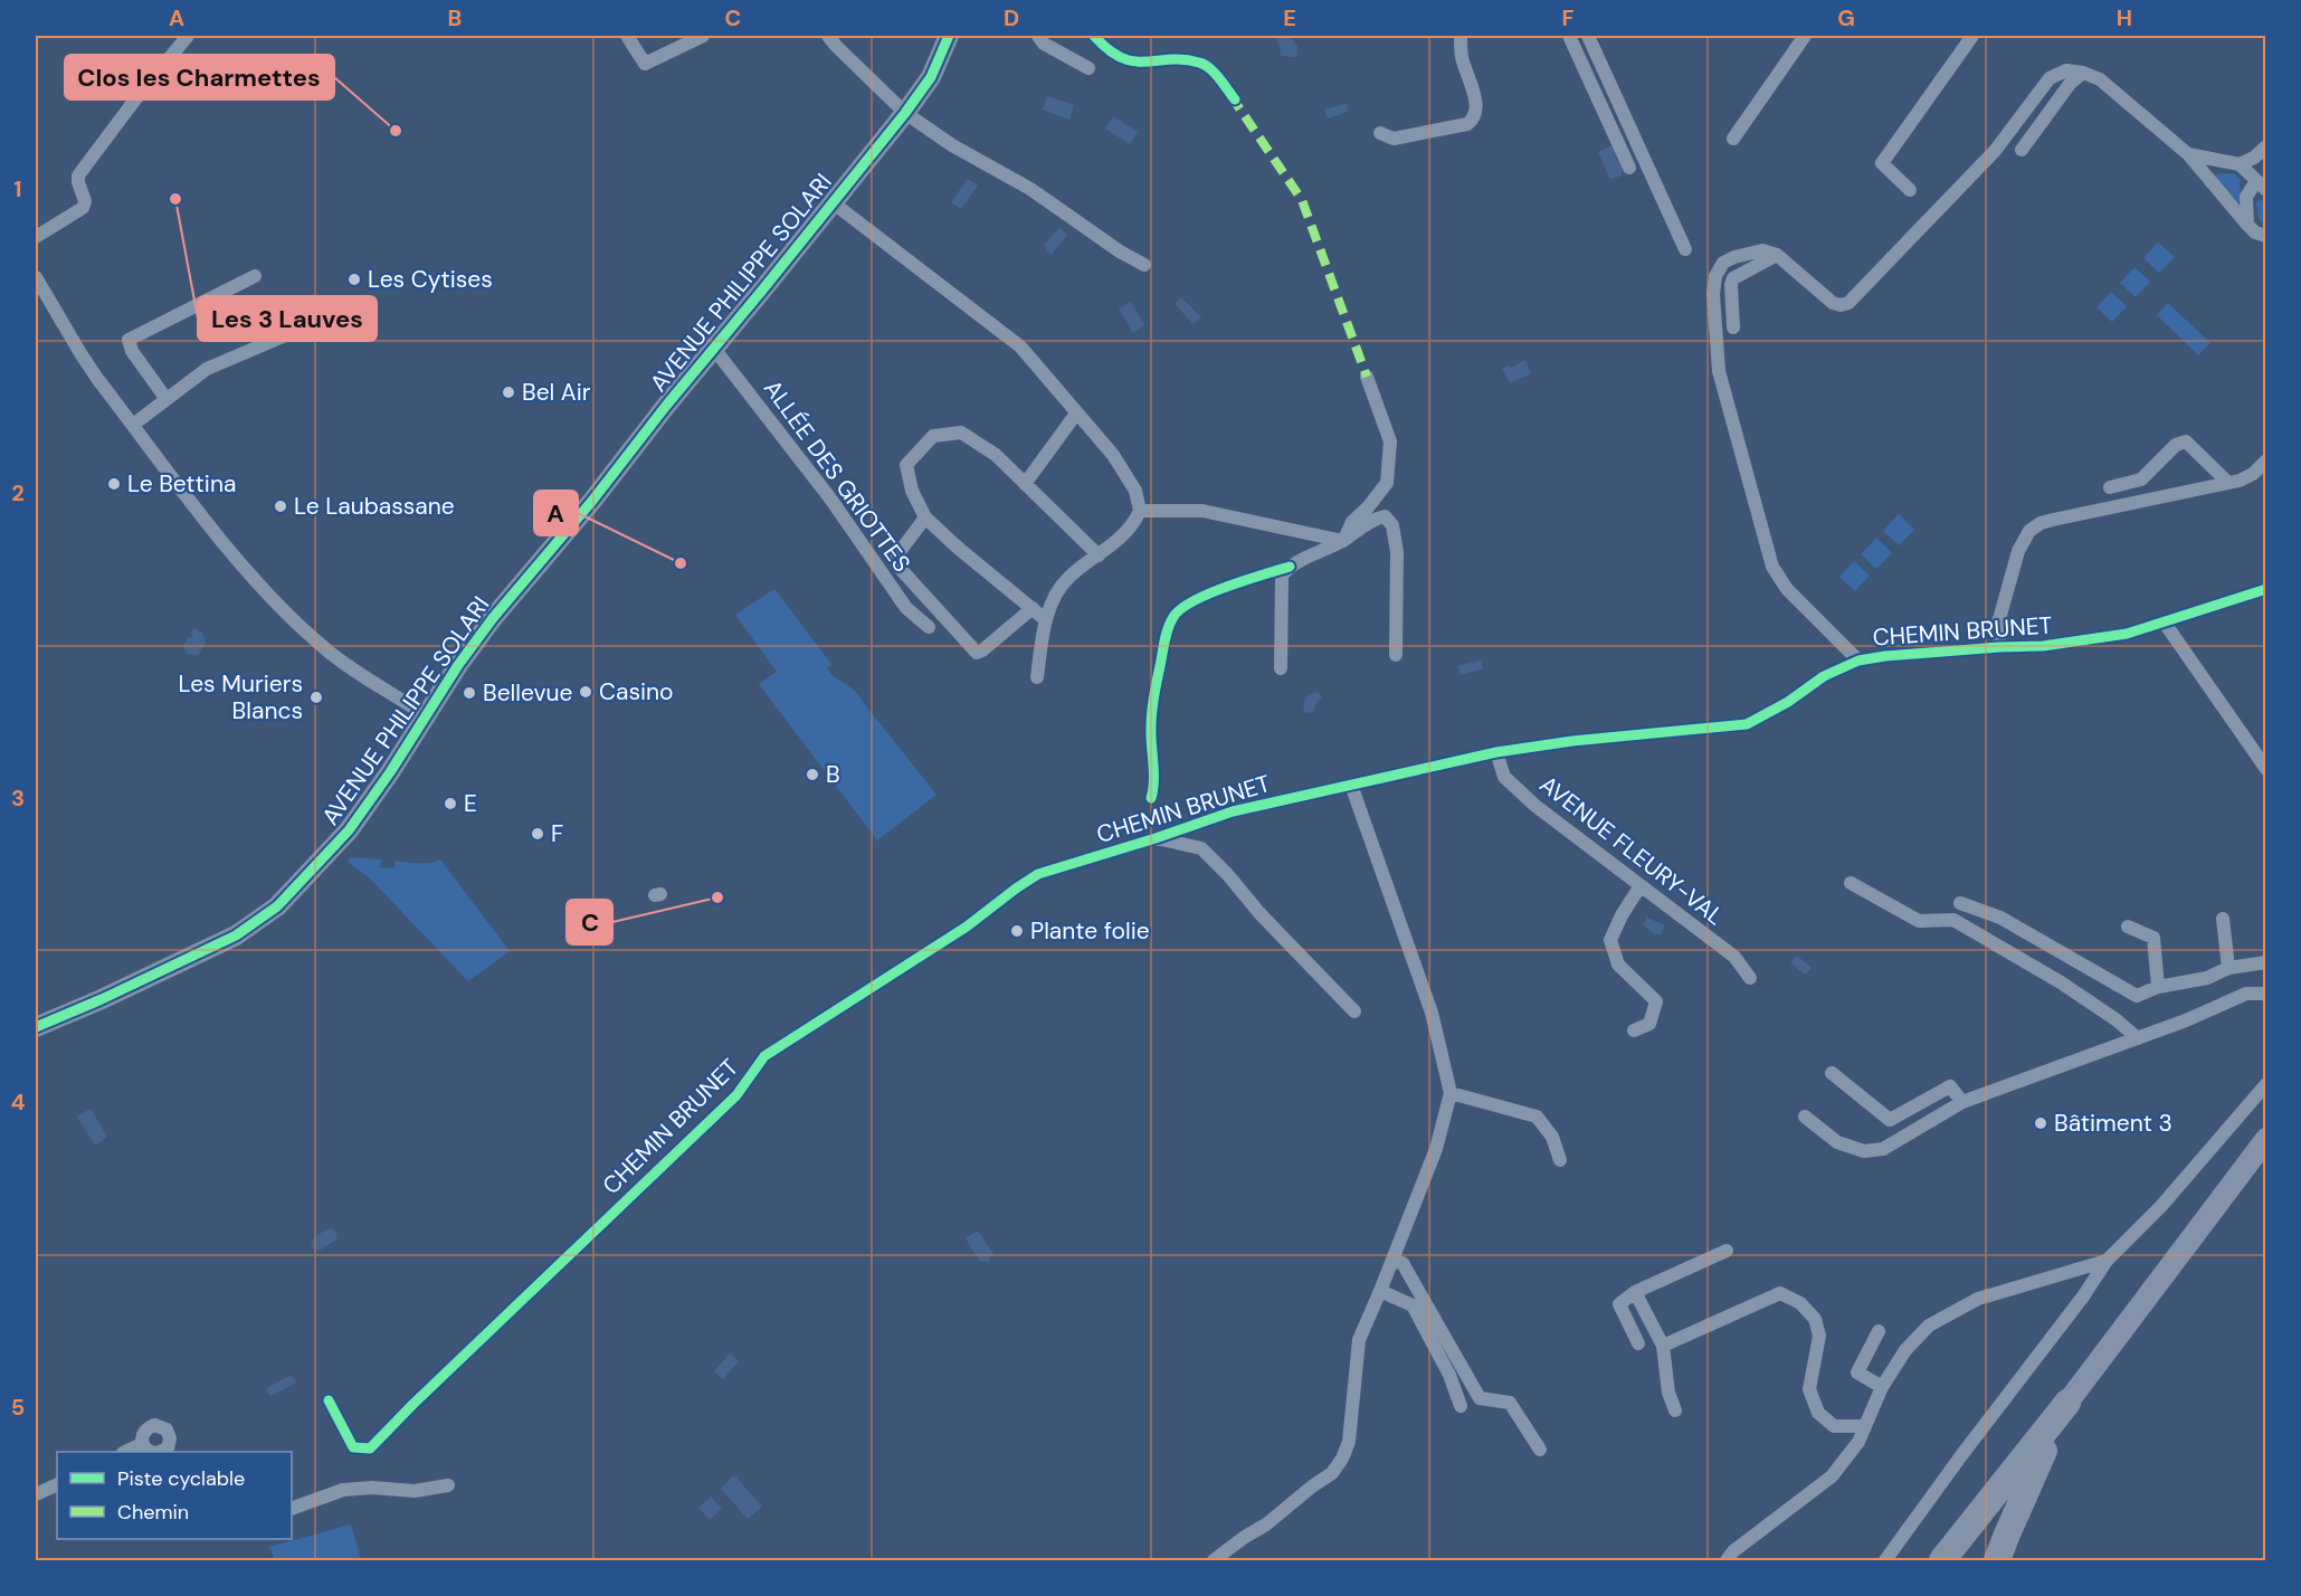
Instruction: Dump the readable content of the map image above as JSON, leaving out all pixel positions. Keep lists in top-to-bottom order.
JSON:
{
  "streets": {
    "main road": ["AVENUE PHILIPPE SOLARI"],
    "street": ["ALLÉE DES GRIOTTES", "CHEMIN BRUNET", "AVENUE FLEURY-VAL"]
  },
  "crossings": [
    ["AVENUE PHILIPPE SOLARI", "ALLÉE DES GRIOTTES"],
    ["CHEMIN BRUNET", "AVENUE FLEURY-VAL"]
  ],
  "places": [
    "Clos les Charmettes",
    "Les 3 Lauves",
    "Les Cytises",
    "Bel Air",
    "Le Bettina",
    "Le Laubassane",
    "A",
    "Casino",
    "Bellevue",
    "Les Muriers Blancs",
    "B",
    "E",
    "F",
    "C",
    "Plante folie",
    "Bâtiment 3"
  ],
  "legend": ["Piste cyclable", "Chemin"],
  "grid": {
    "columns": [
      "A",
      "B",
      "C",
      "D",
      "E",
      "F",
      "G",
      "H"
    ],
    "rows": [
      "1",
      "2",
      "3",
      "4",
      "5"
    ]
  }
}
